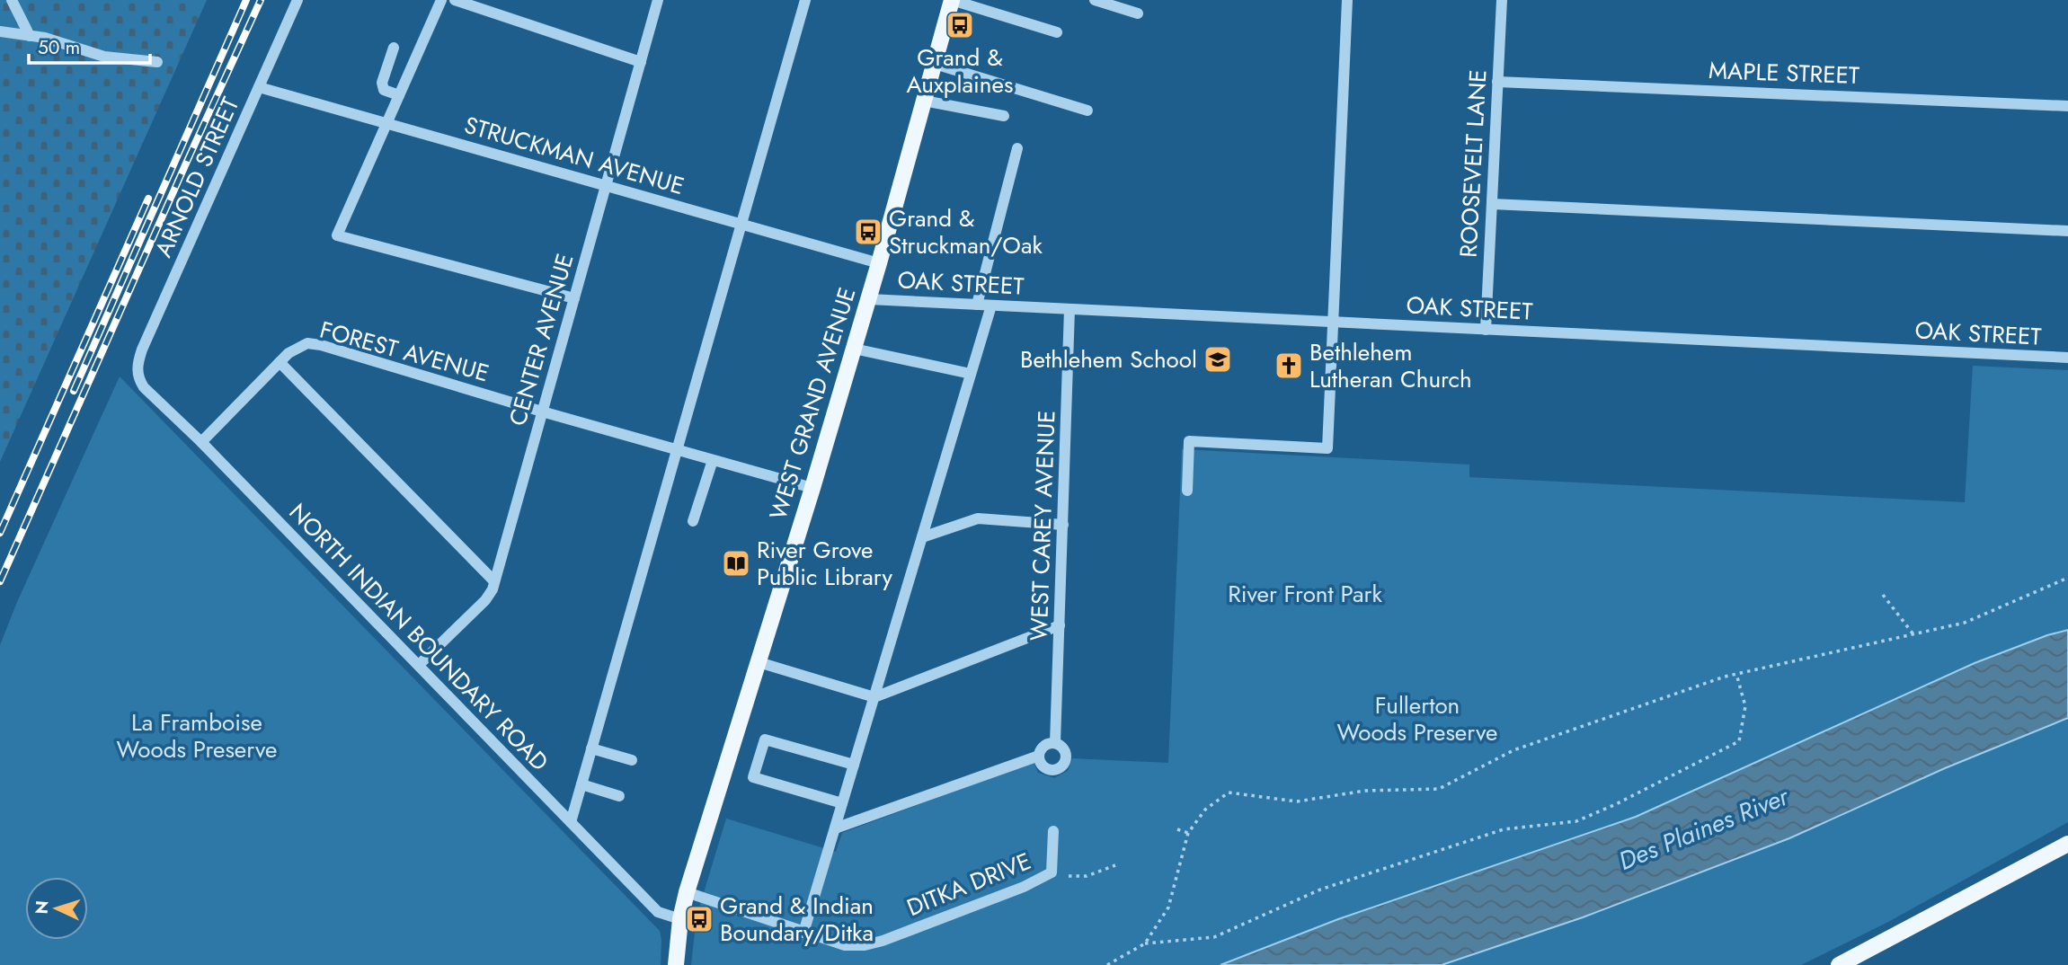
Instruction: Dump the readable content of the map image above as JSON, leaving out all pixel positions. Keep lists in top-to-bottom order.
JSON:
{
  "streets": {
    "main road": ["WEST GRAND AVENUE"],
    "street": [
      "MAPLE STREET",
      "STRUCKMAN AVENUE",
      "ROOSEVELT LANE",
      "ARNOLD STREET",
      "OAK STREET",
      "CENTER AVENUE",
      "FOREST AVENUE",
      "WEST CAREY AVENUE",
      "NORTH INDIAN BOUNDARY ROAD",
      "DITKA DRIVE"
    ]
  },
  "crossings": [
    ["MAPLE STREET", "ROOSEVELT LANE"],
    ["STRUCKMAN AVENUE", "ARNOLD STREET"],
    ["STRUCKMAN AVENUE", "CENTER AVENUE"],
    ["STRUCKMAN AVENUE", "WEST GRAND AVENUE"],
    ["ROOSEVELT LANE", "OAK STREET"],
    ["ARNOLD STREET", "NORTH INDIAN BOUNDARY ROAD"],
    ["OAK STREET", "WEST GRAND AVENUE"],
    ["OAK STREET", "WEST CAREY AVENUE"],
    ["CENTER AVENUE", "FOREST AVENUE"],
    ["CENTER AVENUE", "NORTH INDIAN BOUNDARY ROAD"],
    ["FOREST AVENUE", "WEST GRAND AVENUE"],
    ["FOREST AVENUE", "NORTH INDIAN BOUNDARY ROAD"],
    ["WEST GRAND AVENUE", "NORTH INDIAN BOUNDARY ROAD"],
    ["WEST GRAND AVENUE", "DITKA DRIVE"]
  ],
  "water": ["Des Plaines River"],
  "parks": ["River Front Park", "Fullerton Woods Preserve", "La Framboise Woods Preserve"],
  "places": {
    "bus stop": ["Grand & Auxplaines", "Grand & Struckman/Oak", "Grand & Indian Boundary/Ditka"],
    "school or university": ["Bethlehem School"],
    "church": ["Bethlehem Lutheran Church"],
    "library": ["River Grove Public Library"]
  },
  "scale_bar": "50 m",
  "north": "left"
}
